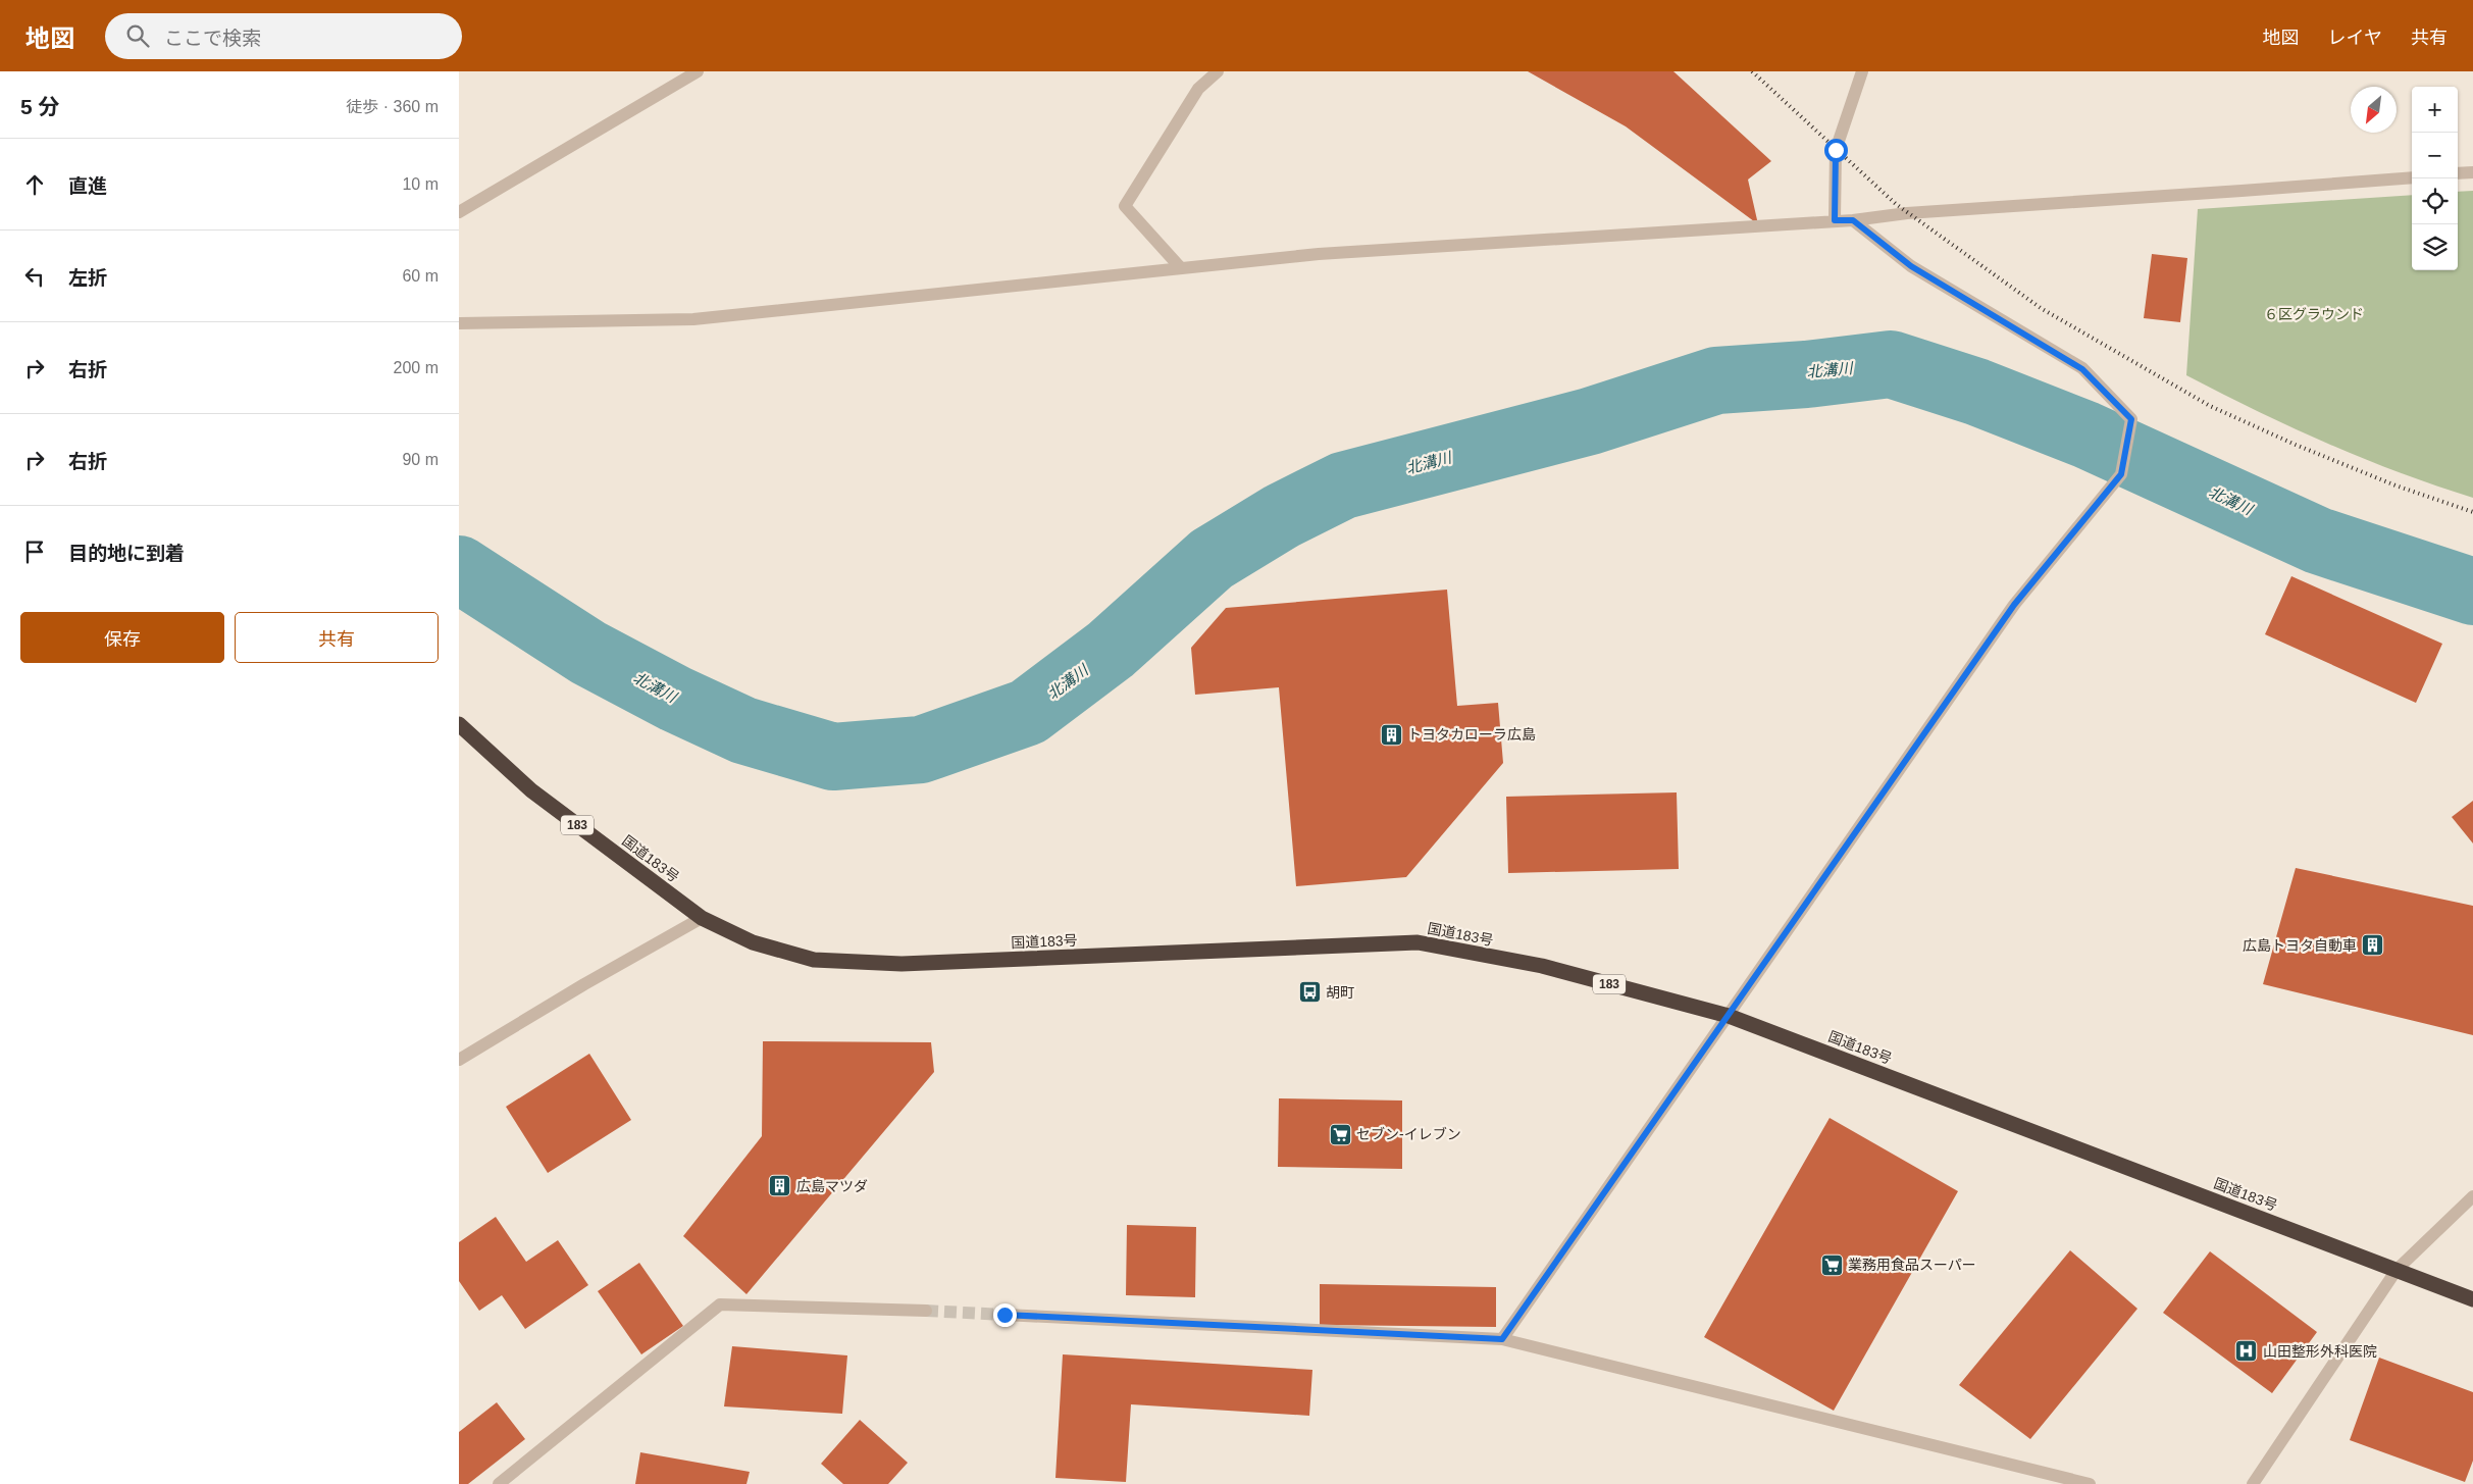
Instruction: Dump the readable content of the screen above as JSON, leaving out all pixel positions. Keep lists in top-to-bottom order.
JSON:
{
  "streets": {
    "highway": ["183", "国道183号"]
  },
  "water": ["北溝川"],
  "parks": ["６区グラウンド"],
  "places": {
    "building": ["トヨタカローラ広島", "広島トヨタ自動車", "広島マツダ"],
    "bus stop": ["胡町"],
    "supermarket": ["セブン-イレブン", "業務用食品スーパー"],
    "hospital": ["山田整形外科医院"]
  },
  "north": "bottom left",
  "page": {
    "header": "地図",
    "search": "ここで検索",
    "nav": ["地図", "レイヤ", "共有"],
    "heading": ["5 分", "徒歩 · 360 m"],
    "map_buttons": ["+", "−"],
    "list": [
      ["直進", "10 m"],
      ["左折", "60 m"],
      ["右折", "200 m"],
      ["右折", "90 m"],
      "目的地に到着"
    ],
    "buttons": ["保存", "共有"]
  }
}
